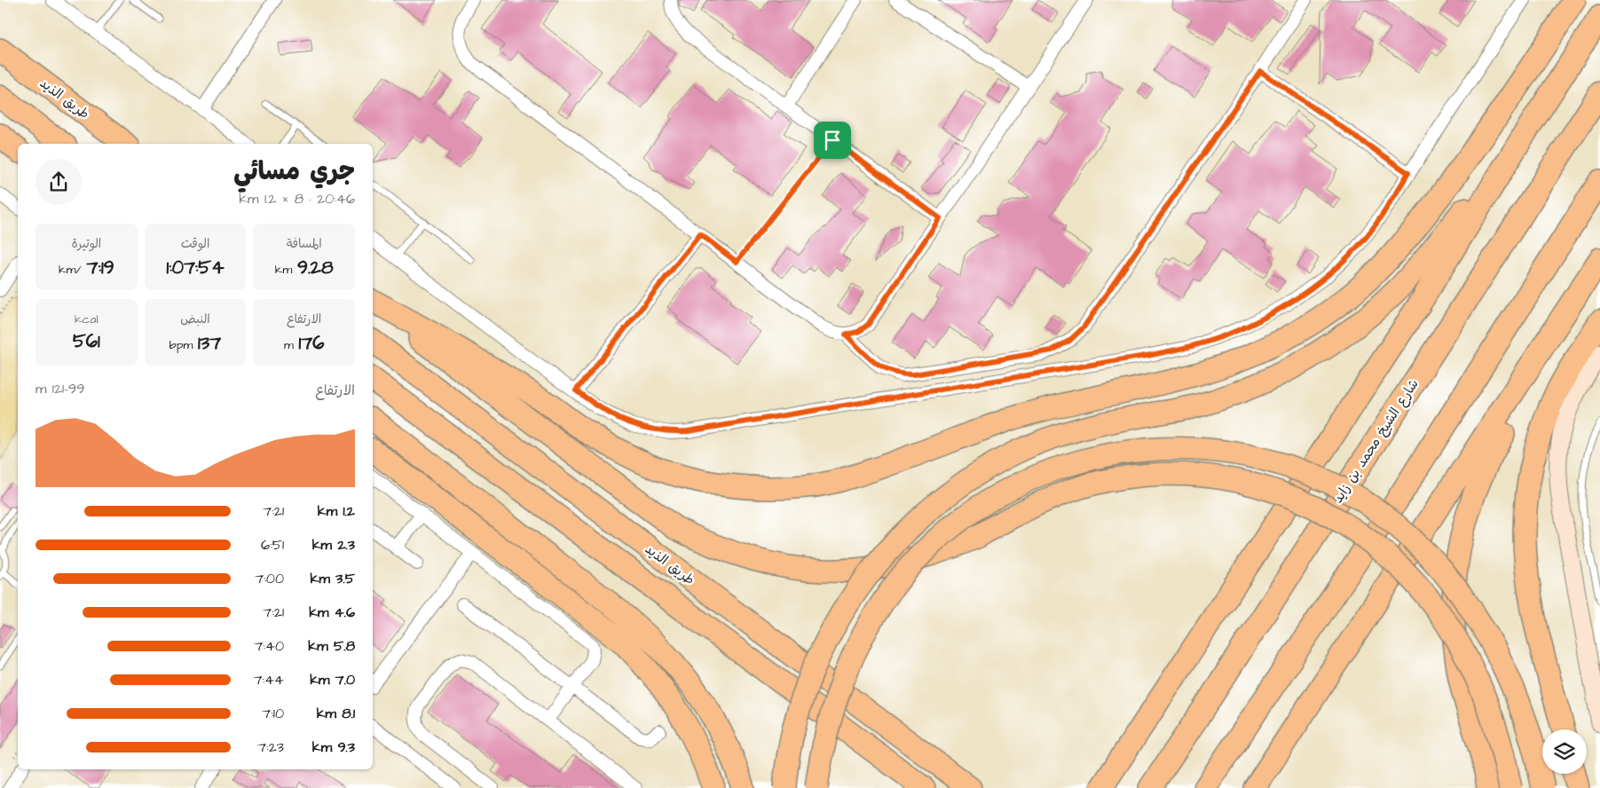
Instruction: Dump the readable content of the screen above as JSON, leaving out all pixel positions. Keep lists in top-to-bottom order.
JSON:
{
  "streets": {
    "highway": ["طريق الذيد", "شارع الشيخ محمد بن زايد"]
  },
  "page": {
    "heading": ["جري مسائي", "20:46 · 8 × 1.2 km"],
    "stats": [
      ["المسافة", "9.28 km"],
      ["الوقت", "1:07:54"],
      ["الوتيرة", "7:19 /km"],
      ["الارتفاع", "176 m"],
      ["النبض", "137 bpm"],
      ["kcal", "561"]
    ],
    "chart": ["الارتفاع", "99–121 m"],
    "list": [
      {
        "name": "1.2 km",
        "note": "7:21"
      },
      {
        "name": "2.3 km",
        "note": "6:51"
      },
      {
        "name": "3.5 km",
        "note": "7:00"
      },
      {
        "name": "4.6 km",
        "note": "7:21"
      },
      {
        "name": "5.8 km",
        "note": "7:40"
      },
      {
        "name": "7.0 km",
        "note": "7:44"
      },
      {
        "name": "8.1 km",
        "note": "7:10"
      },
      {
        "name": "9.3 km",
        "note": "7:23"
      }
    ]
  }
}
